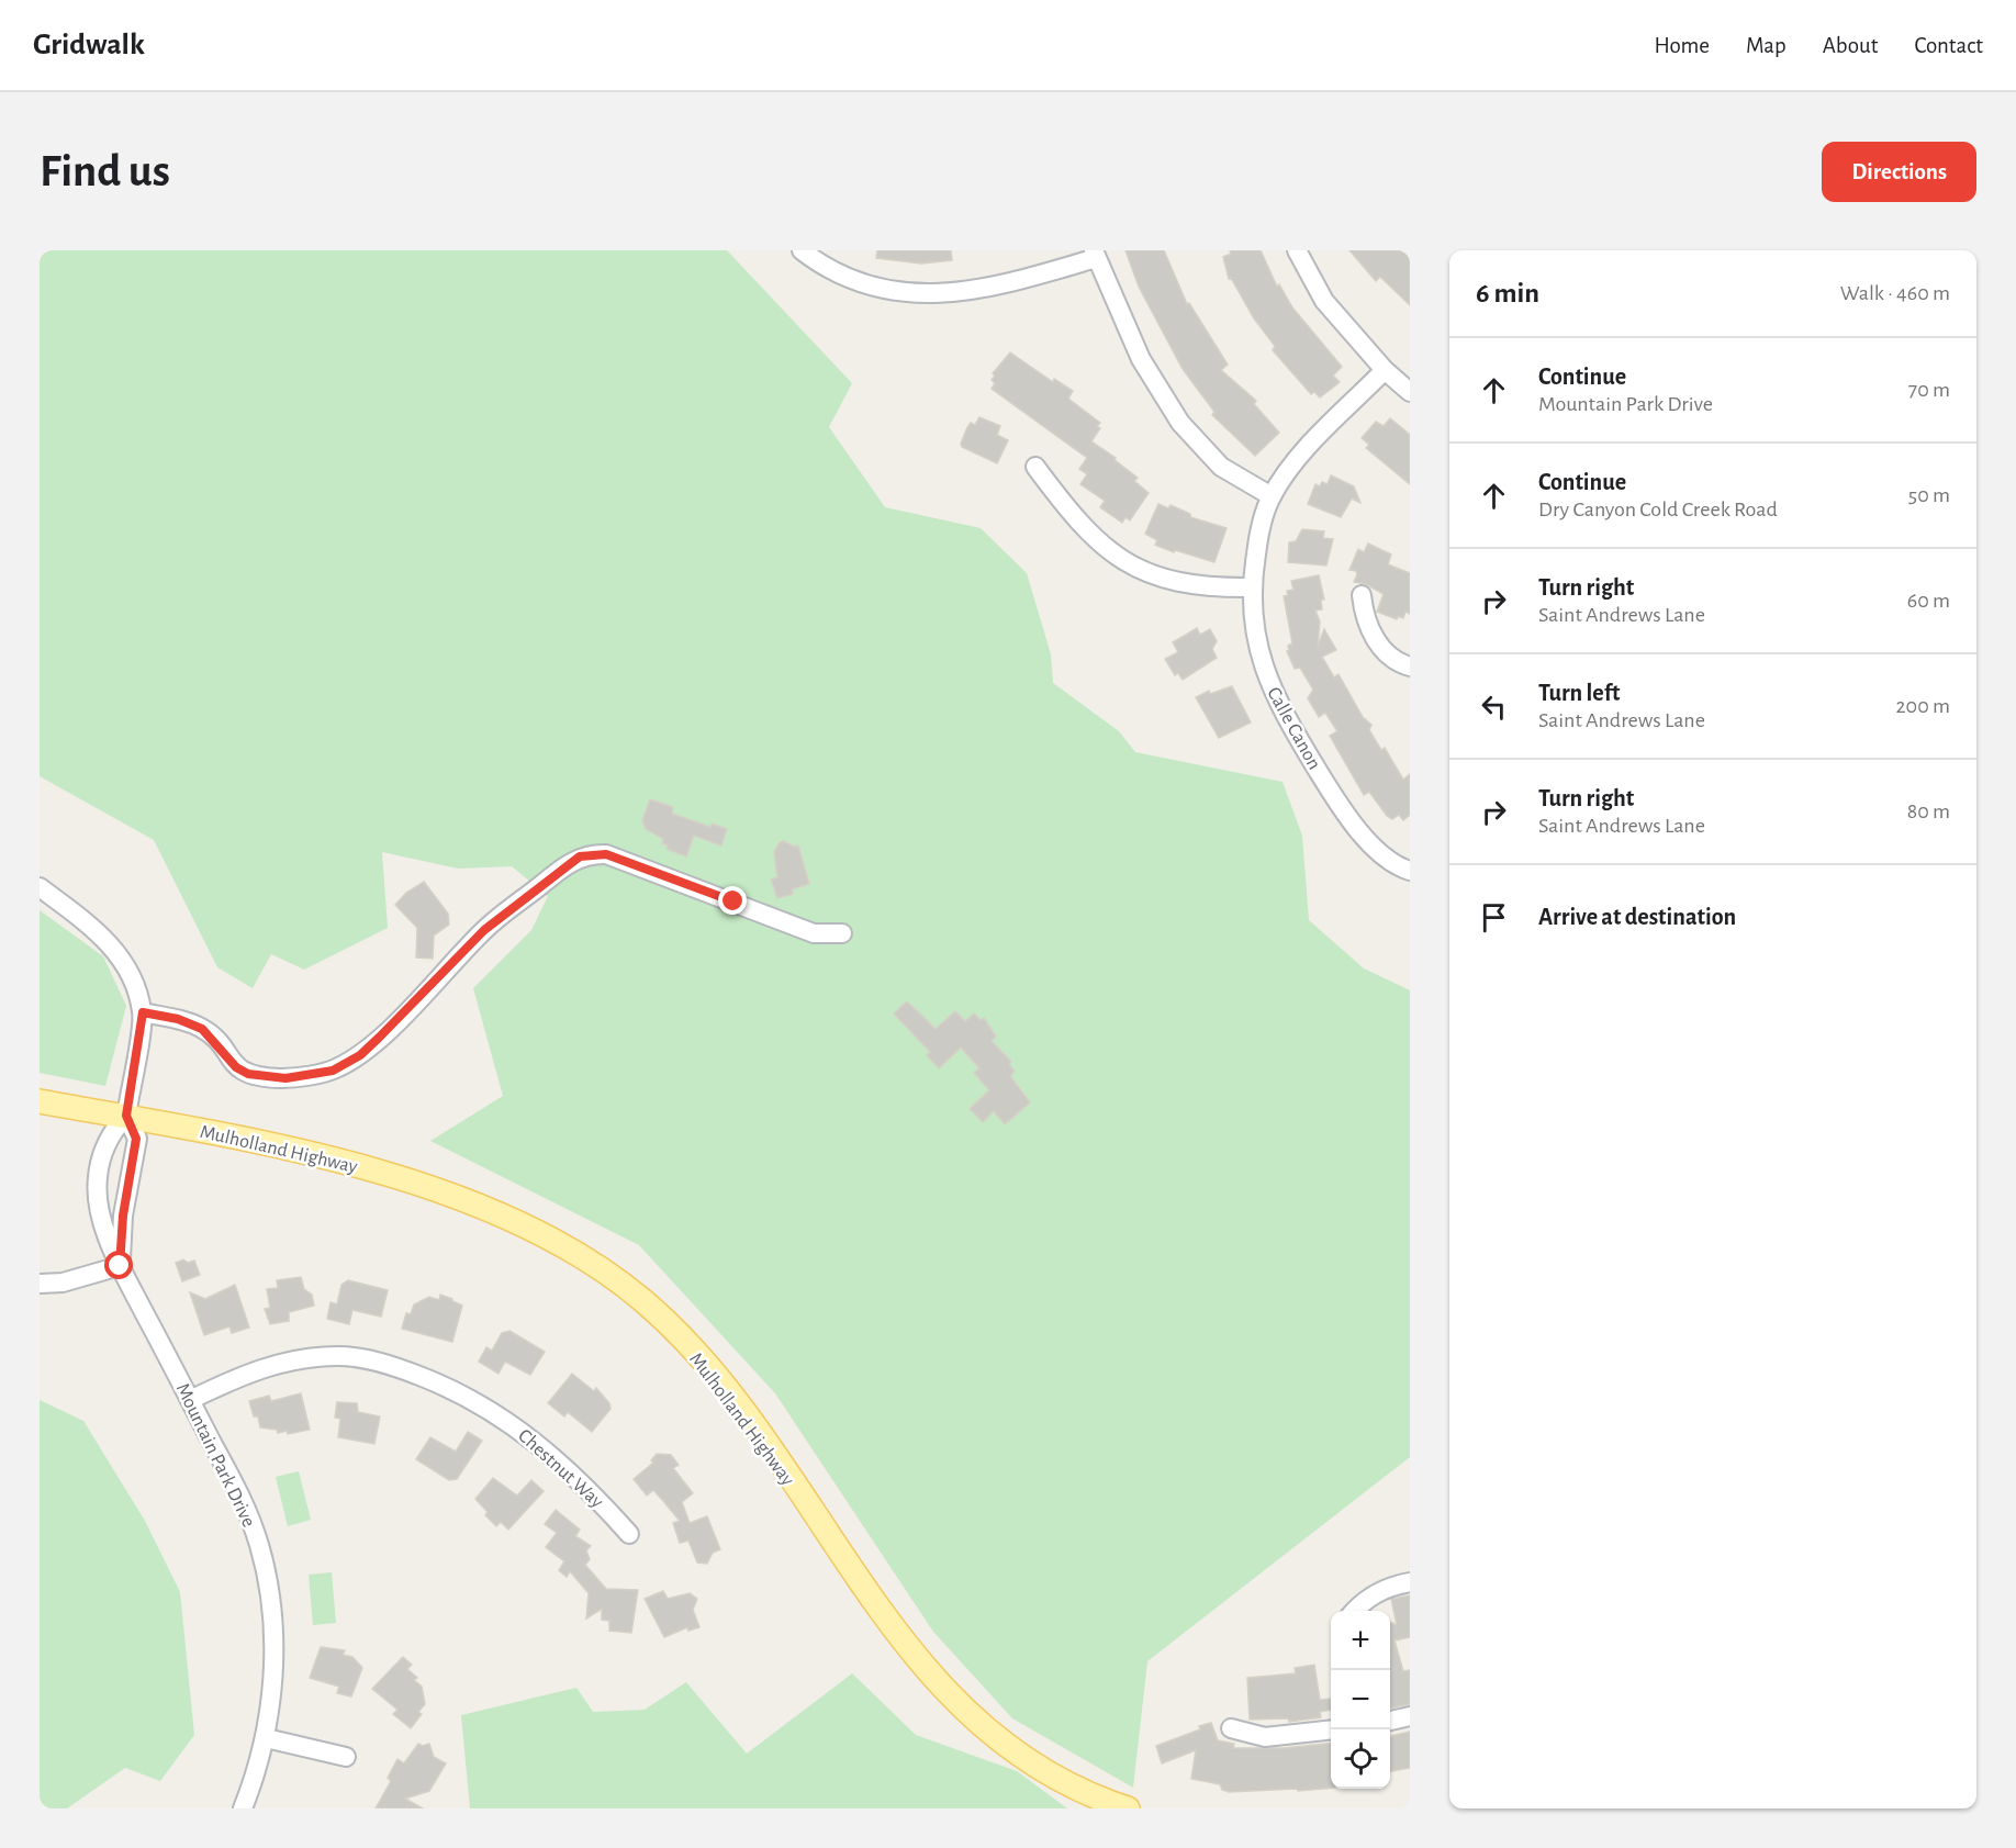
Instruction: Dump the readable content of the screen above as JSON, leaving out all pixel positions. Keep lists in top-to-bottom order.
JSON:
{
  "streets": {
    "main road": ["Mulholland Highway"],
    "street": ["Calle Canon", "Mountain Park Drive", "Chestnut Way"]
  },
  "crossings": [
    ["Mulholland Highway", "Mountain Park Drive"],
    ["Mountain Park Drive", "Chestnut Way"]
  ],
  "page": {
    "header": "Gridwalk",
    "nav": [
      "Home",
      "Map",
      "About",
      "Contact"
    ],
    "buttons": "Directions",
    "title": "Find us",
    "heading": ["6 min", "Walk · 460 m"],
    "list": [
      ["Continue", "Mountain Park Drive", "70 m"],
      ["Continue", "Dry Canyon Cold Creek Road", "50 m"],
      ["Turn right", "Saint Andrews Lane", "60 m"],
      ["Turn left", "Saint Andrews Lane", "200 m"],
      ["Turn right", "Saint Andrews Lane", "80 m"],
      "Arrive at destination"
    ],
    "map_buttons": ["+", "−"]
  }
}
